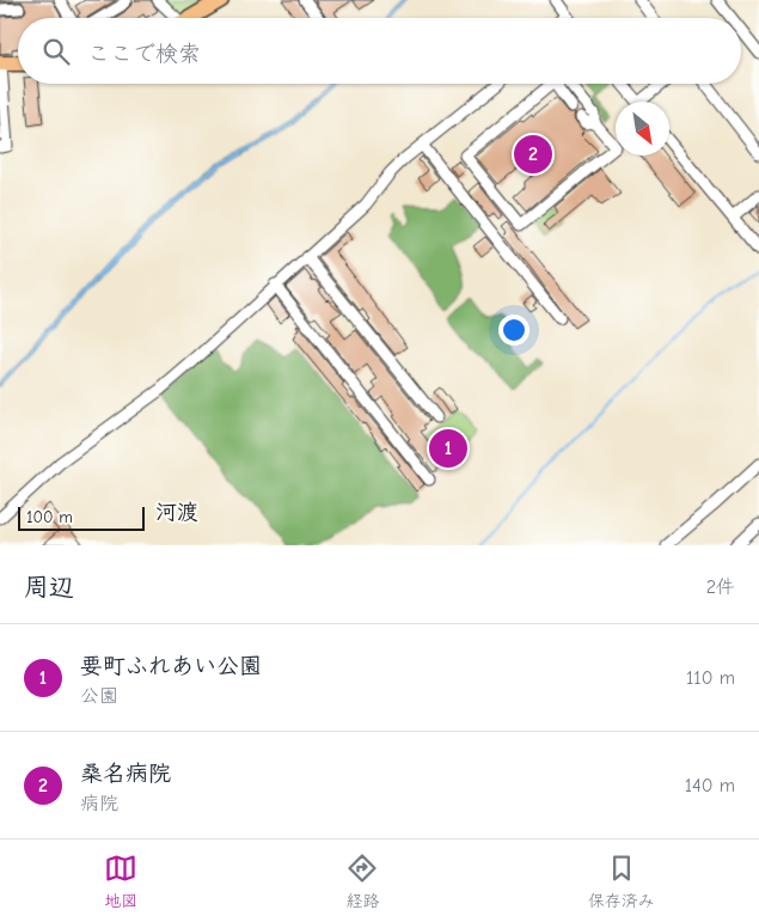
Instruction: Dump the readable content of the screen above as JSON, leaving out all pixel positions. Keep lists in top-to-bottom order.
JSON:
{
  "districts": ["河渡"],
  "scale_bar": "100 m",
  "north": "bottom right",
  "page": {
    "search": "ここで検索",
    "pins": ["2", "1"],
    "scale": "100 m",
    "heading": ["周辺", "2件"],
    "list": [
      {
        "mark": "1",
        "name": "要町ふれあい公園",
        "note": "公園",
        "value": "110 m"
      },
      {
        "mark": "2",
        "name": "桑名病院",
        "note": "病院",
        "value": "140 m"
      }
    ],
    "nav": ["地図", "経路", "保存済み"]
  }
}
